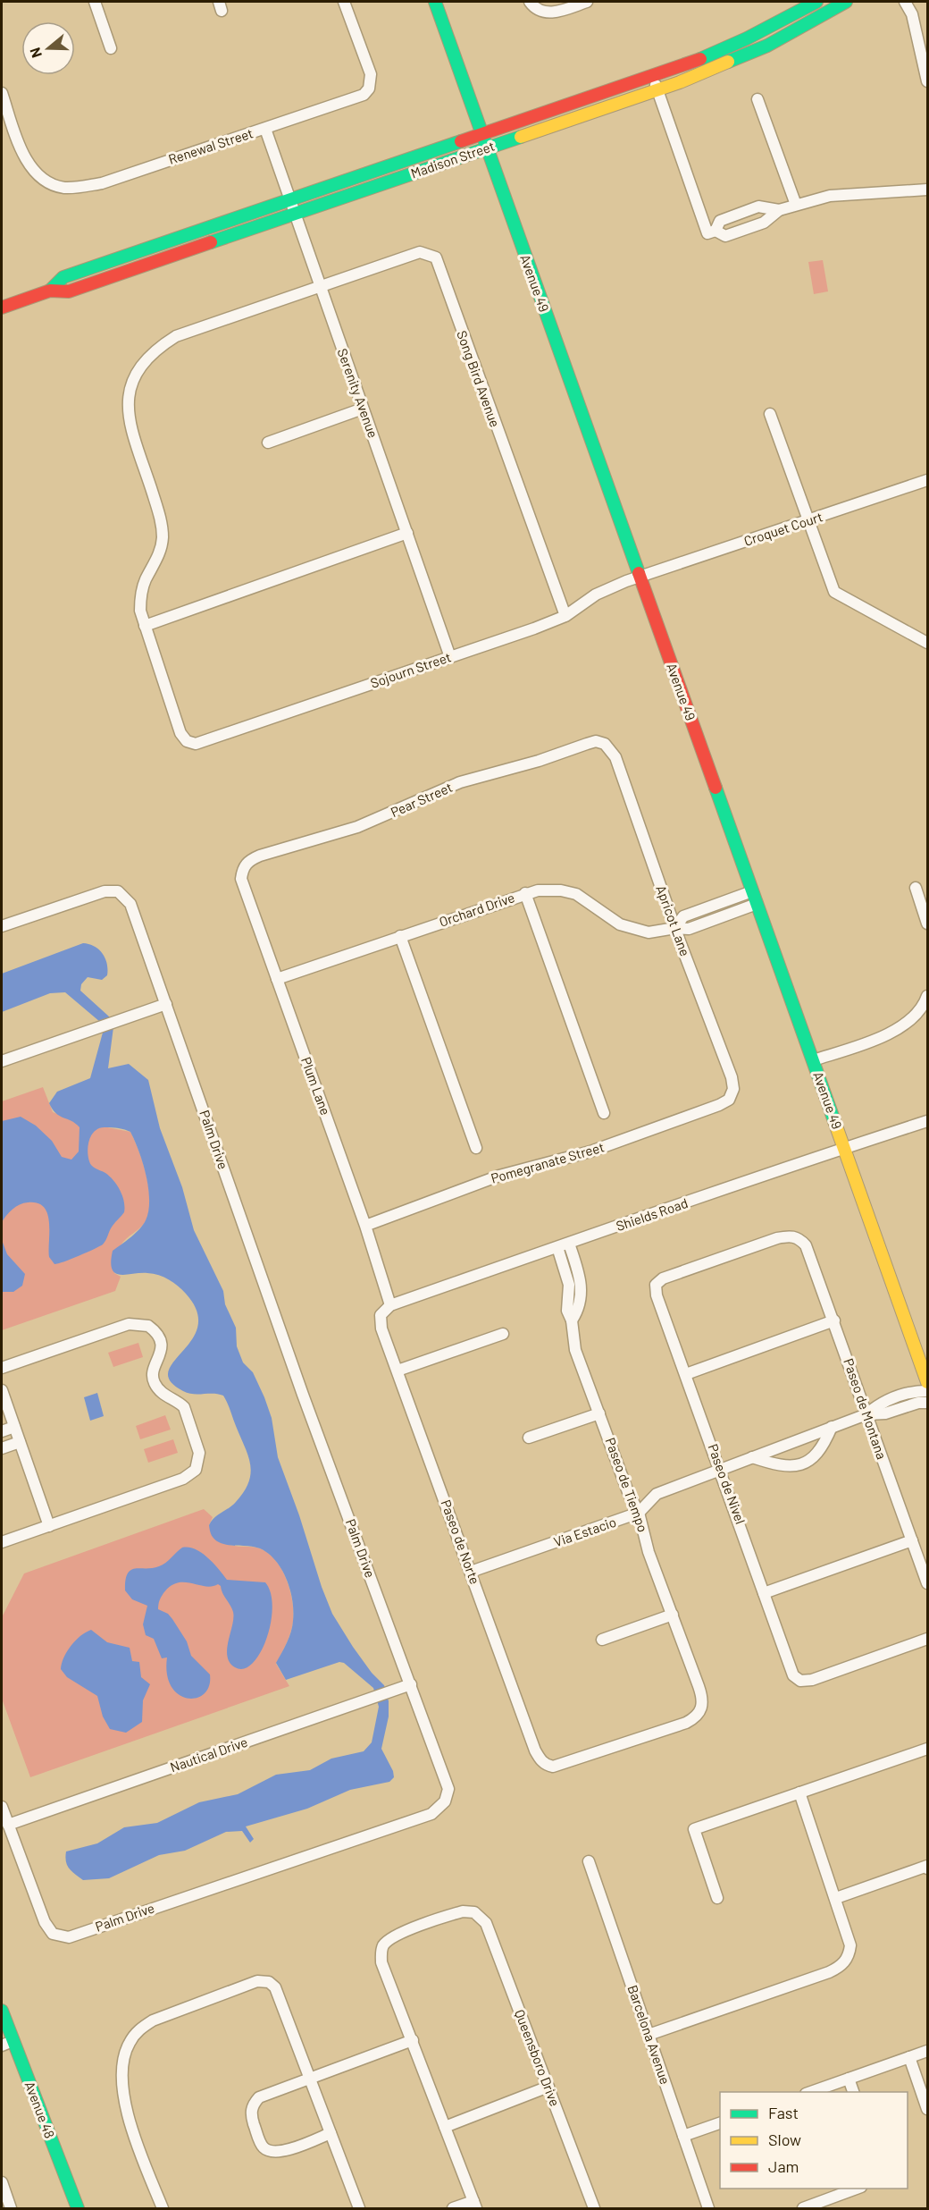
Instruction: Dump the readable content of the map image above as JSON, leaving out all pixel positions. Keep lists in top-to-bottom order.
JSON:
{
  "streets": {
    "main road": ["Madison Street", "Avenue 49", "Avenue 48"],
    "street": [
      "Renewal Street",
      "Song Bird Avenue",
      "Serenity Avenue",
      "Croquet Court",
      "Sojourn Street",
      "Pear Street",
      "Orchard Drive",
      "Apricot Lane",
      "Plum Lane",
      "Palm Drive",
      "Pomegranate Street",
      "Shields Road",
      "Paseo de Montana",
      "Paseo de Nivel",
      "Paseo de Tiempo",
      "Via Estacio",
      "Paseo de Norte",
      "Nautical Drive",
      "Barcelona Avenue",
      "Queensboro Drive"
    ]
  },
  "crossings": [
    ["Renewal Street", "Serenity Avenue"],
    ["Madison Street", "Avenue 49"],
    ["Madison Street", "Serenity Avenue"],
    ["Avenue 49", "Croquet Court"],
    ["Avenue 49", "Sojourn Street"],
    ["Avenue 49", "Orchard Drive"],
    ["Avenue 49", "Shields Road"],
    ["Song Bird Avenue", "Serenity Avenue"],
    ["Song Bird Avenue", "Sojourn Street"],
    ["Serenity Avenue", "Sojourn Street"],
    ["Croquet Court", "Sojourn Street"],
    ["Pear Street", "Apricot Lane"],
    ["Pear Street", "Plum Lane"],
    ["Orchard Drive", "Apricot Lane"],
    ["Orchard Drive", "Plum Lane"],
    ["Apricot Lane", "Pomegranate Street"],
    ["Plum Lane", "Pomegranate Street"],
    ["Plum Lane", "Shields Road"],
    ["Palm Drive", "Nautical Drive"],
    ["Shields Road", "Paseo de Tiempo"],
    ["Shields Road", "Paseo de Norte"],
    ["Paseo de Montana", "Paseo de Nivel"],
    ["Paseo de Montana", "Via Estacio"],
    ["Paseo de Nivel", "Via Estacio"],
    ["Paseo de Tiempo", "Via Estacio"],
    ["Paseo de Tiempo", "Paseo de Norte"],
    ["Via Estacio", "Paseo de Norte"]
  ],
  "legend": ["Fast", "Slow", "Jam"],
  "north": "left"
}
